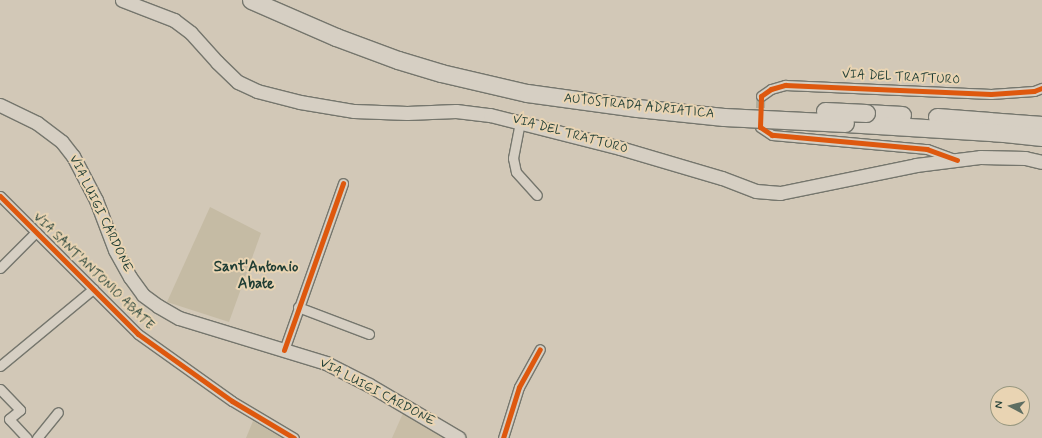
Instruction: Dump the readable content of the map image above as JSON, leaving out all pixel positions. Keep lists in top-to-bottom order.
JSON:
{
  "streets": {
    "highway": ["AUTOSTRADA ADRIATICA"],
    "main road": ["VIA DEL TRATTURO", "VIA LUIGI CARDONE"],
    "street": ["VIA SANT'ANTONIO ABATE"]
  },
  "districts": ["Sant'Antonio Abate"],
  "north": "left"
}
